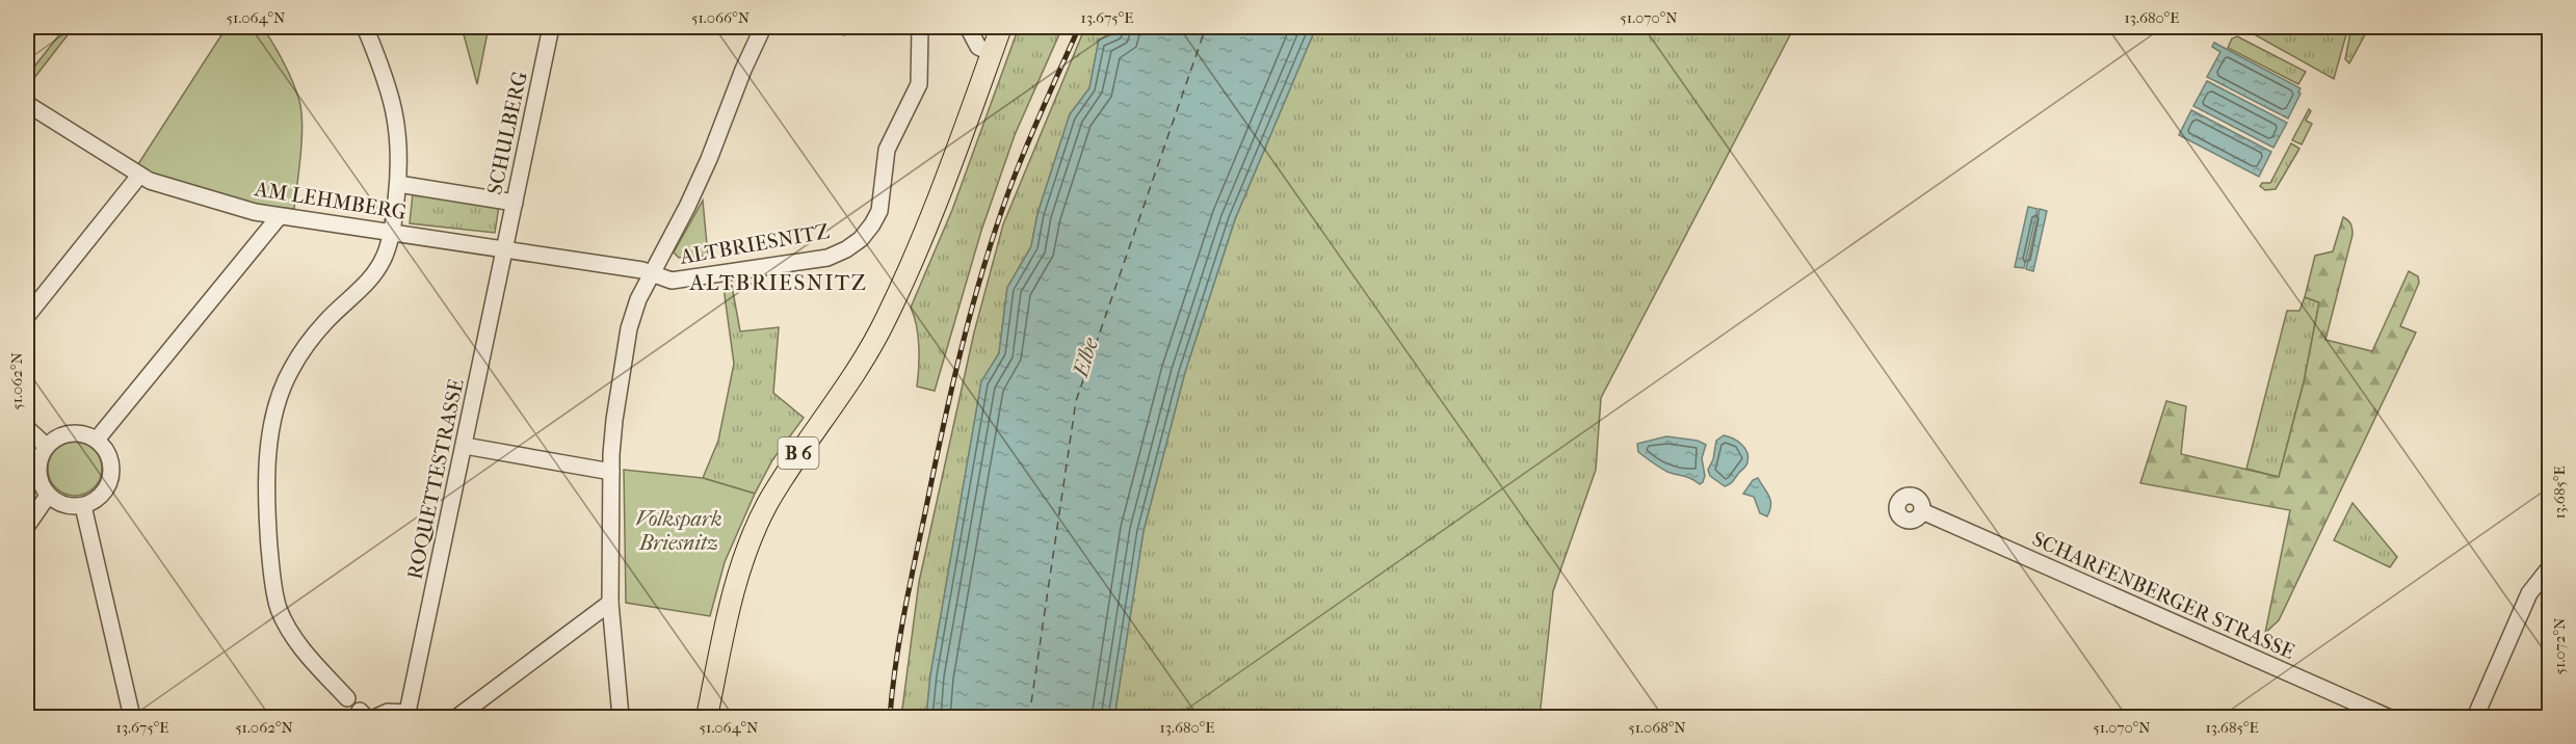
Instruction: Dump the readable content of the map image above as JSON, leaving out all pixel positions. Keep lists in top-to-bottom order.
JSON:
{
  "streets": {
    "main road": ["B 6"],
    "street": [
      "SCHULBERG",
      "AM LEHMBERG",
      "ALTBRIESNITZ",
      "ROQUETTESTRASSE",
      "SCHARFENBERGER STRASSE"
    ]
  },
  "crossings": [
    ["SCHULBERG", "AM LEHMBERG"],
    ["SCHULBERG", "ROQUETTESTRASSE"],
    ["AM LEHMBERG", "ALTBRIESNITZ"],
    ["AM LEHMBERG", "ROQUETTESTRASSE"]
  ],
  "districts": ["ALTBRIESNITZ"],
  "water": ["Elbe"],
  "parks": ["Volkspark Briesnitz"],
  "coordinates": [
    "51.064°N",
    "51.066°N",
    "13.675°E",
    "51.070°N",
    "13.680°E",
    "51.062°N",
    "13.685°E",
    "51.072°N",
    "51.068°N"
  ]
}
